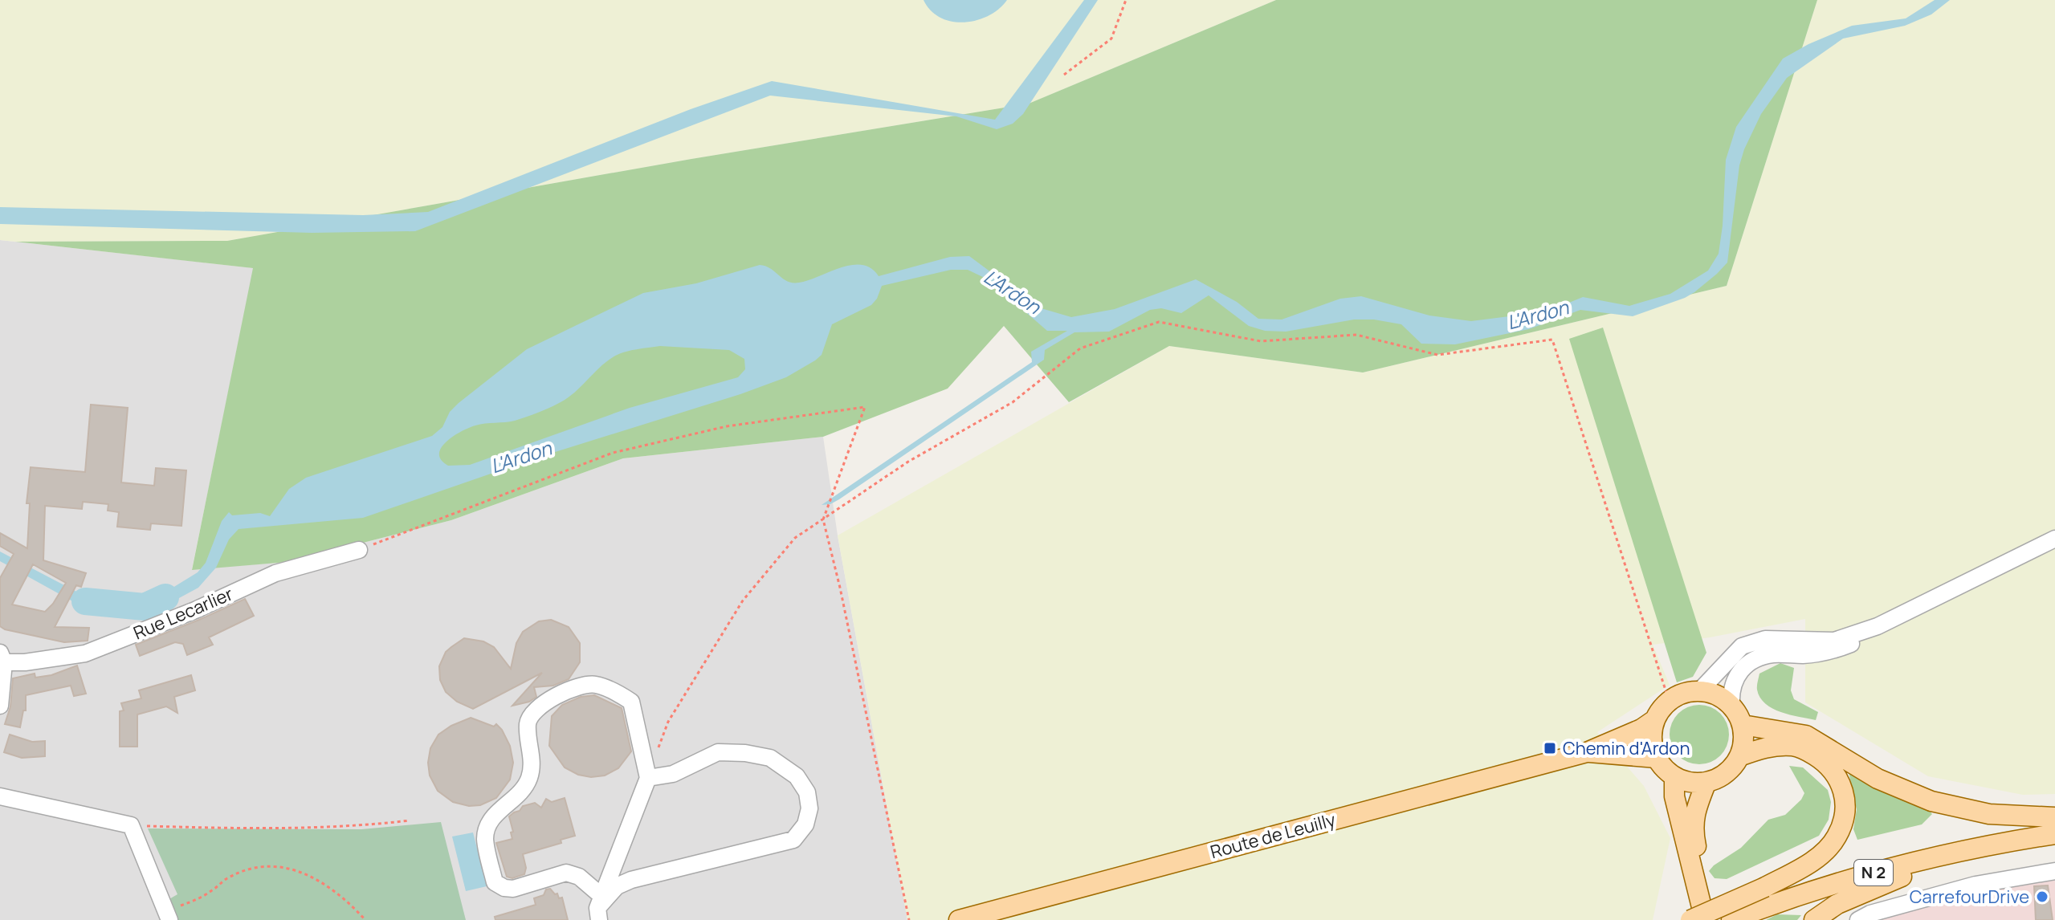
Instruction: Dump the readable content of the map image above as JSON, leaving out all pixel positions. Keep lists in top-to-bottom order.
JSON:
{
  "streets": {
    "main road": ["Route de Leuilly", "N 2"],
    "street": ["Rue Lecarlier"]
  },
  "water": ["L'Ardon"],
  "places": {
    "transit": ["Chemin d'Ardon"],
    "other": ["CarrefourDrive"]
  }
}
